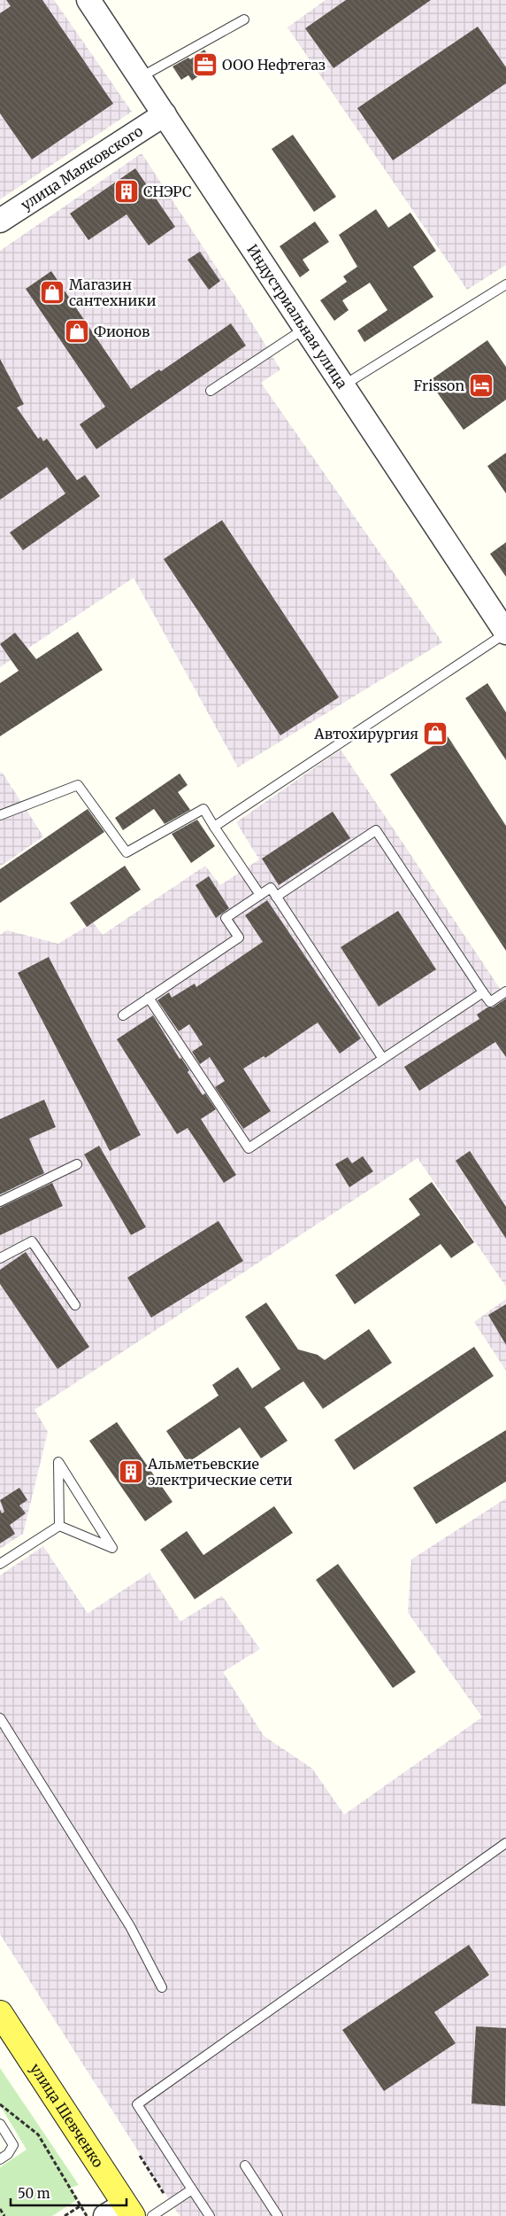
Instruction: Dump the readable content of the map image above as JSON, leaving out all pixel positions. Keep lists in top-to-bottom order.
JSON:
{
  "streets": {
    "main road": ["улица Шевченко"],
    "street": ["улица Маяковского", "Индустриальная улица"]
  },
  "crossings": [
    ["улица Маяковского", "Индустриальная улица"]
  ],
  "places": {
    "office": ["ООО Нефтегаз"],
    "building": ["СНЭРС", "Альметьевские электрические сети"],
    "shop": ["Магазин сантехники", "Фионов", "Автохирургия"],
    "hotel": ["Frisson"]
  },
  "scale_bar": "50 m"
}
